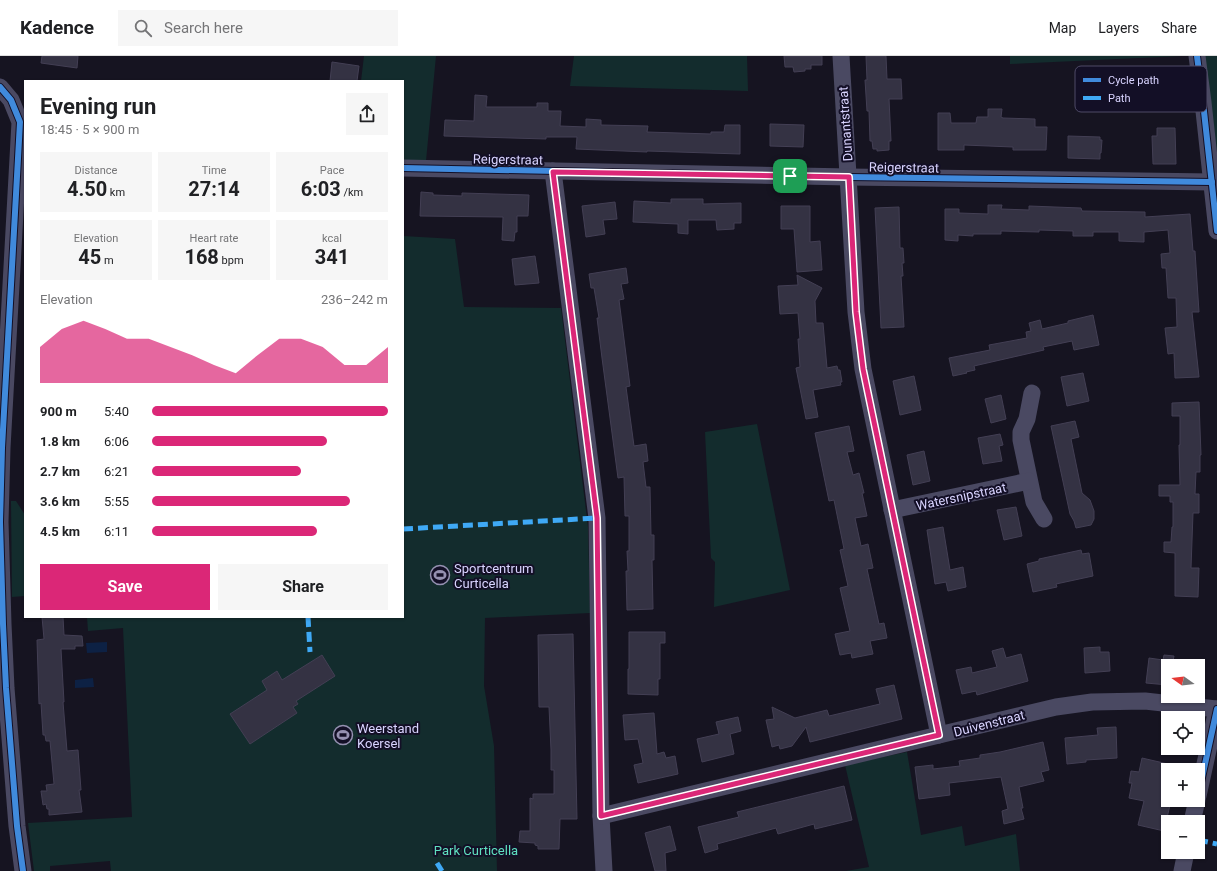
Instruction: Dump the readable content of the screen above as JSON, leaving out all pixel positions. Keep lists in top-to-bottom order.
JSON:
{
  "streets": {
    "street": [
      "Dunantstraat",
      "Reigerstraat",
      "Watersnipstraat",
      "Duivenstraat"
    ]
  },
  "crossings": [
    ["Dunantstraat", "Reigerstraat"],
    ["Dunantstraat", "Watersnipstraat"],
    ["Dunantstraat", "Duivenstraat"]
  ],
  "parks": ["Park Curticella"],
  "places": {
    "sports": ["Sportcentrum Curticella", "Weerstand Koersel"]
  },
  "legend": ["Cycle path", "Path"],
  "north": "left",
  "page": {
    "header": "Kadence",
    "search": "Search here",
    "nav": ["Map", "Layers", "Share"],
    "heading": ["Evening run", "18:45 · 5 × 900 m"],
    "stats": [
      ["Distance", "4.50 km"],
      ["Time", "27:14"],
      ["Pace", "6:03 /km"],
      ["Elevation", "45 m"],
      ["Heart rate", "168 bpm"],
      ["kcal", "341"]
    ],
    "chart": ["Elevation", "236–242 m"],
    "list": [
      {
        "name": "900 m",
        "note": "5:40"
      },
      {
        "name": "1.8 km",
        "note": "6:06"
      },
      {
        "name": "2.7 km",
        "note": "6:21"
      },
      {
        "name": "3.6 km",
        "note": "5:55"
      },
      {
        "name": "4.5 km",
        "note": "6:11"
      }
    ],
    "buttons": ["Save", "Share"],
    "map_buttons": ["+", "−"]
  }
}
